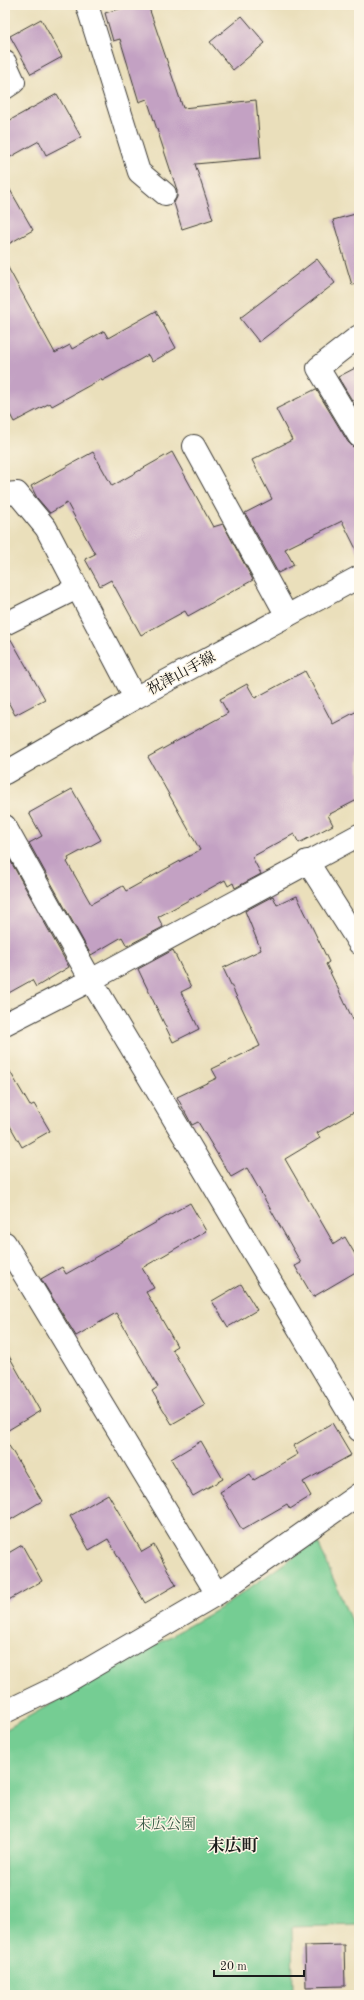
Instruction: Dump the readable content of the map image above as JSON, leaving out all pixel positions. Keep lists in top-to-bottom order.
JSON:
{
  "streets": {
    "street": ["祝津山手線"]
  },
  "districts": ["末広町"],
  "parks": ["末広公園"],
  "scale_bar": "20 m"
}
